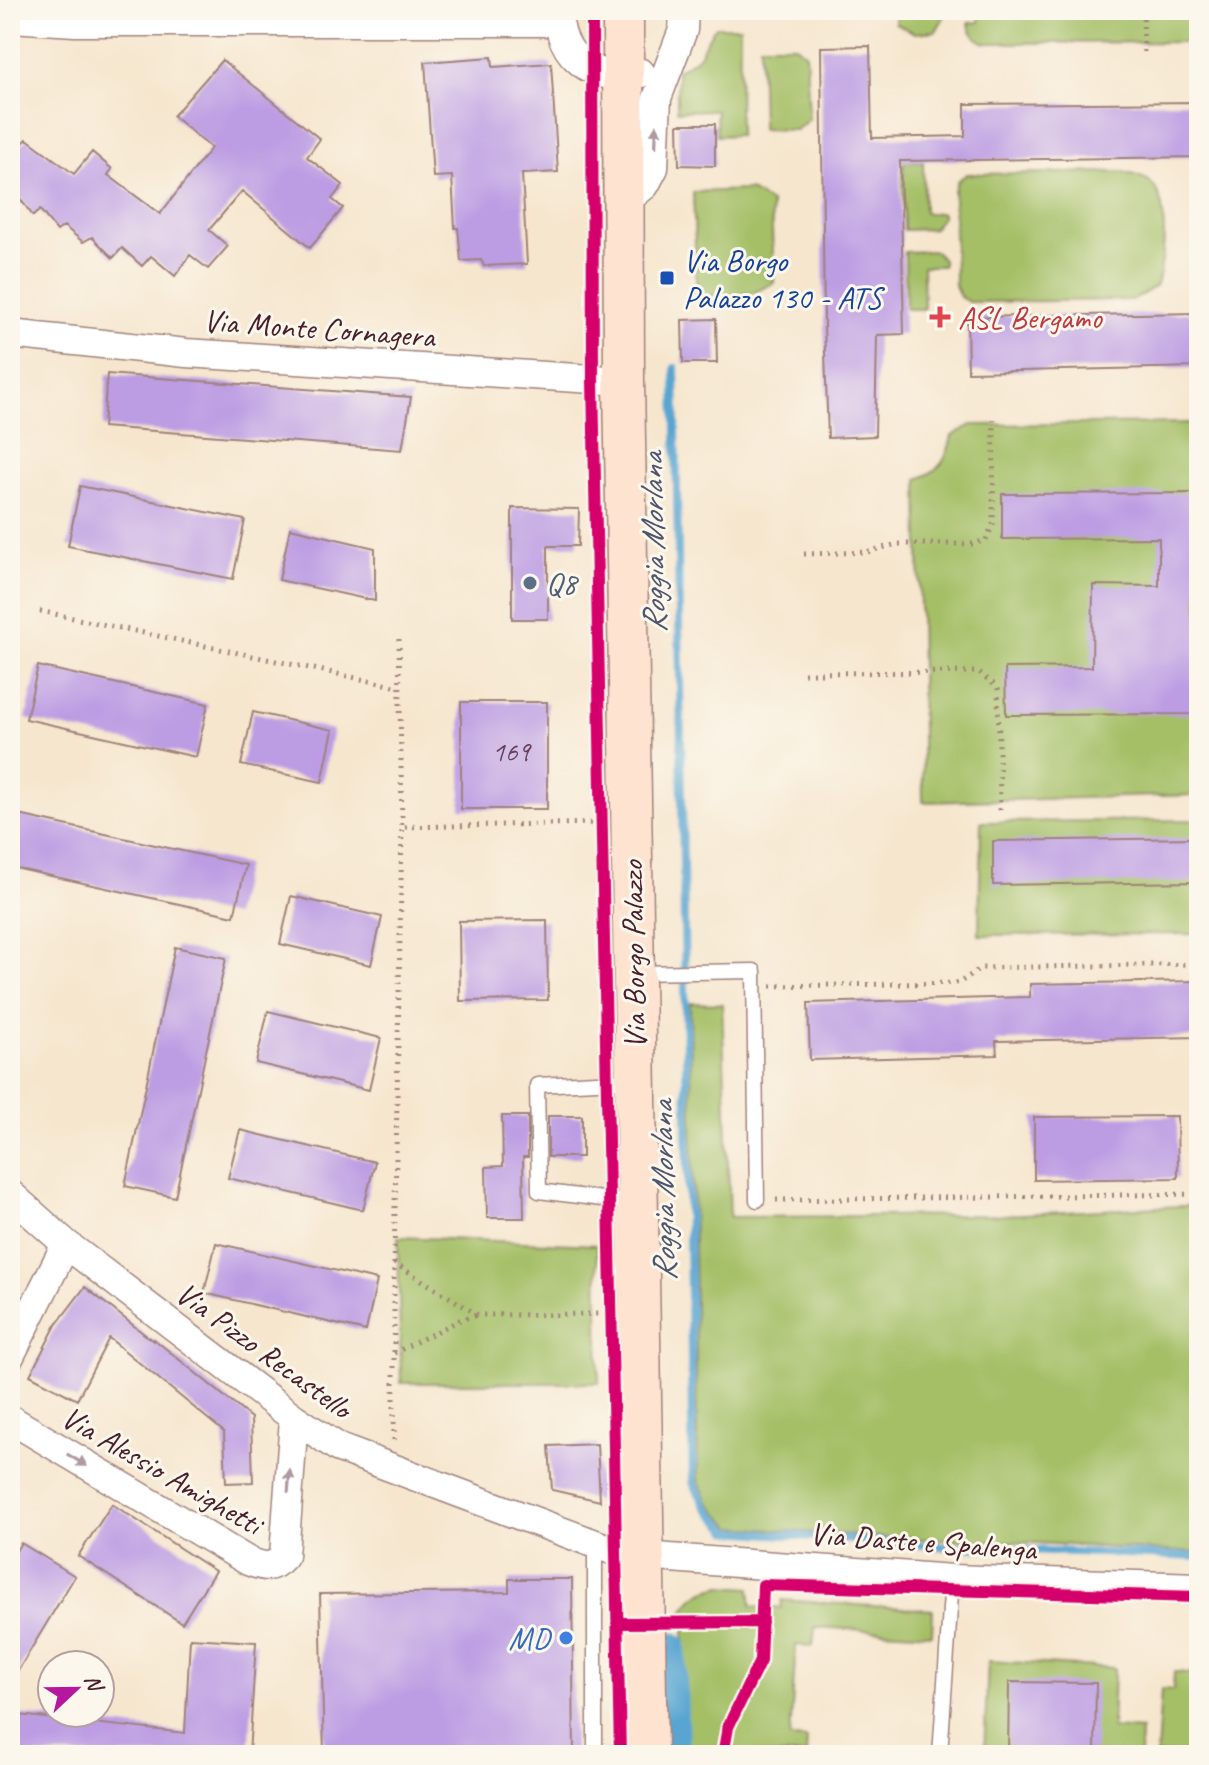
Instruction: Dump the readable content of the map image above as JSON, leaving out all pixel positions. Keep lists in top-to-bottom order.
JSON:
{
  "streets": {
    "main road": ["Via Borgo Palazzo"],
    "street": [
      "Via Monte Cornagera",
      "Via Pizzo Recastello",
      "Via Alessio Amighetti",
      "Via Daste e Spalenga"
    ]
  },
  "crossings": [
    ["Via Monte Cornagera", "Via Borgo Palazzo"],
    ["Via Borgo Palazzo", "Via Pizzo Recastello"],
    ["Via Borgo Palazzo", "Via Daste e Spalenga"],
    ["Via Pizzo Recastello", "Via Alessio Amighetti"],
    ["Via Pizzo Recastello", "Via Daste e Spalenga"]
  ],
  "water": ["Roggia Morlana"],
  "places": {
    "transit": ["Via Borgo Palazzo 130 - ATS"],
    "health": ["ASL Bergamo"],
    "other": ["Q8", "MD"]
  },
  "house_numbers": ["169"],
  "north": "right"
}
